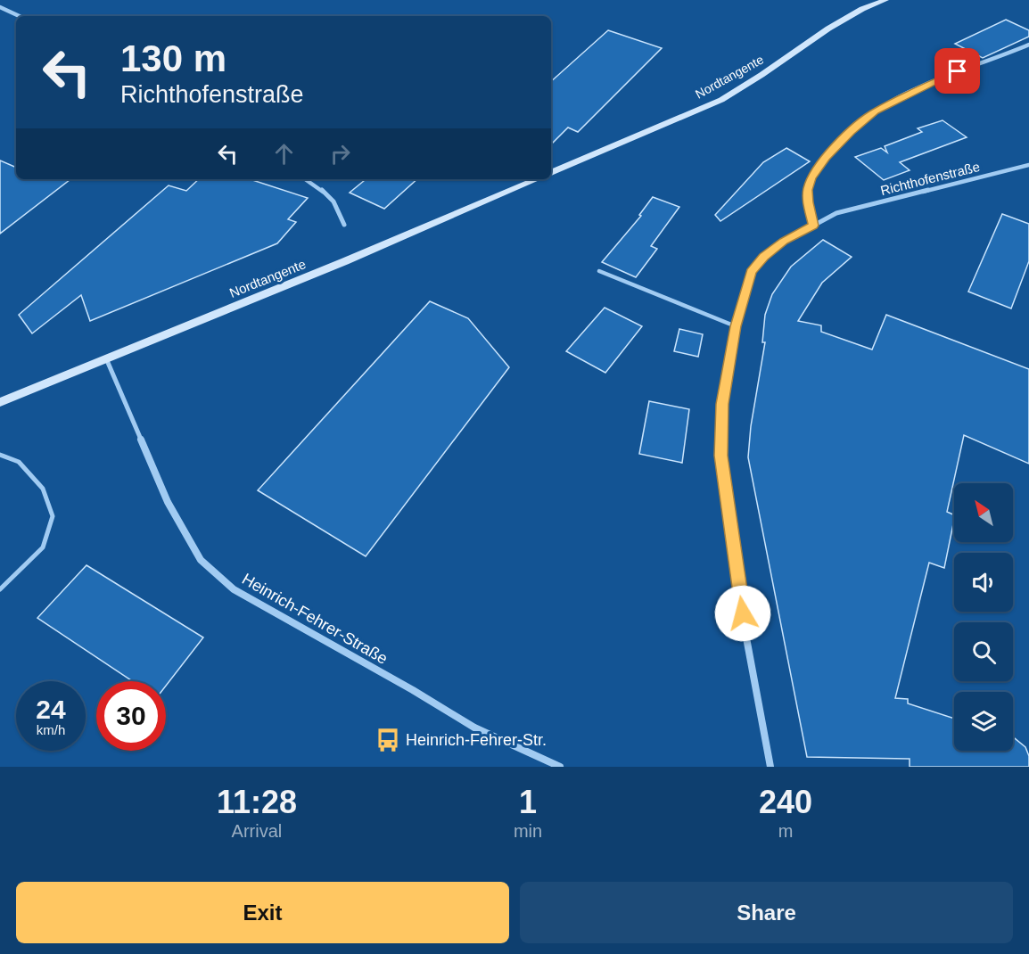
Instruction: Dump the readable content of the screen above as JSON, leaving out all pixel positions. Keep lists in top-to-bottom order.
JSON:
{
  "streets": {
    "main road": ["Nordtangente"],
    "street": ["Richthofenstraße", "Heinrich-Fehrer-Straße"]
  },
  "crossings": [
    ["Nordtangente", "Heinrich-Fehrer-Straße"]
  ],
  "places": {
    "bus stop": ["Heinrich-Fehrer-Str."]
  },
  "north": "top left",
  "page": {
    "turn": ["130 m", "Richthofenstraße"],
    "speed": "24 km/h",
    "limit": "30",
    "eta": [
      "11:28",
      "Arrival",
      "1",
      "min",
      "240",
      "m"
    ],
    "buttons": ["Exit", "Share"]
  }
}
